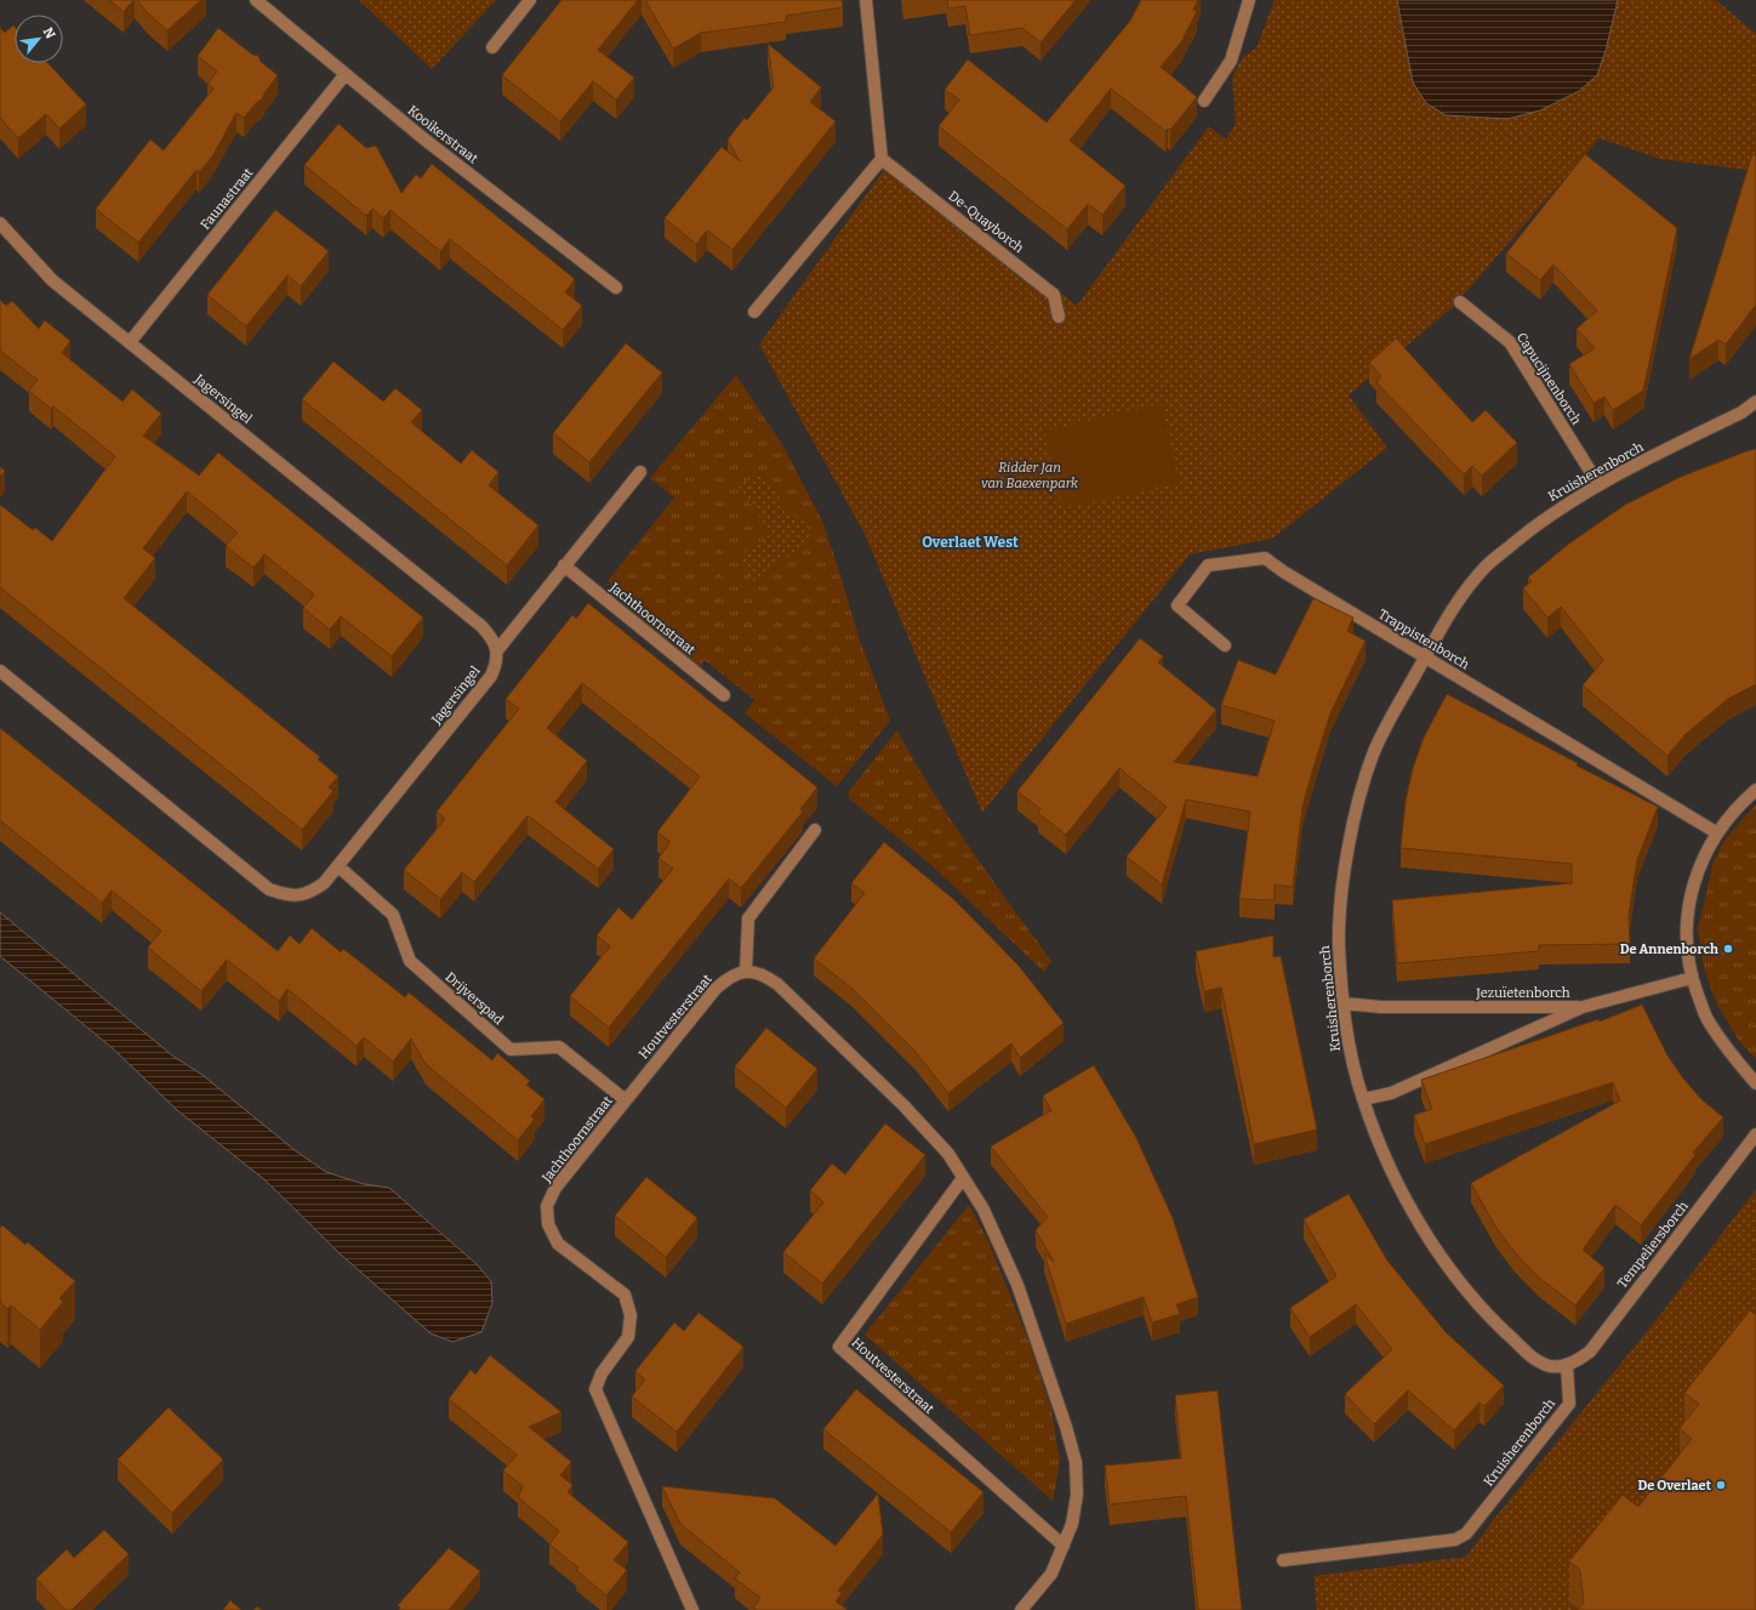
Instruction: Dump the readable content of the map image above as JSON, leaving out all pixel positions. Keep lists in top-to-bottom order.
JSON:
{
  "streets": {
    "street": [
      "Kooikerstraat",
      "Faunastraat",
      "De-Quayborch",
      "Capucijnenborch",
      "Jagersingel",
      "Kruisherenborch",
      "Jachthoornstraat",
      "Trappistenborch",
      "Jezuïetenborch",
      "Drijverspad",
      "Houtvesterstraat",
      "Tempeliersborch"
    ]
  },
  "crossings": [
    ["Kooikerstraat", "Faunastraat"],
    ["Faunastraat", "Jagersingel"],
    ["Capucijnenborch", "Kruisherenborch"],
    ["Jagersingel", "Drijverspad"],
    ["Kruisherenborch", "Trappistenborch"],
    ["Kruisherenborch", "Jezuïetenborch"],
    ["Kruisherenborch", "Tempeliersborch"],
    ["Jachthoornstraat", "Drijverspad"],
    ["Jachthoornstraat", "Houtvesterstraat"],
    ["Drijverspad", "Houtvesterstraat"]
  ],
  "districts": ["Overlaet West"],
  "parks": ["Ridder Jan van Baexenpark"],
  "places": ["De Annenborch", "De Overlaet"],
  "north": "top right"
}
